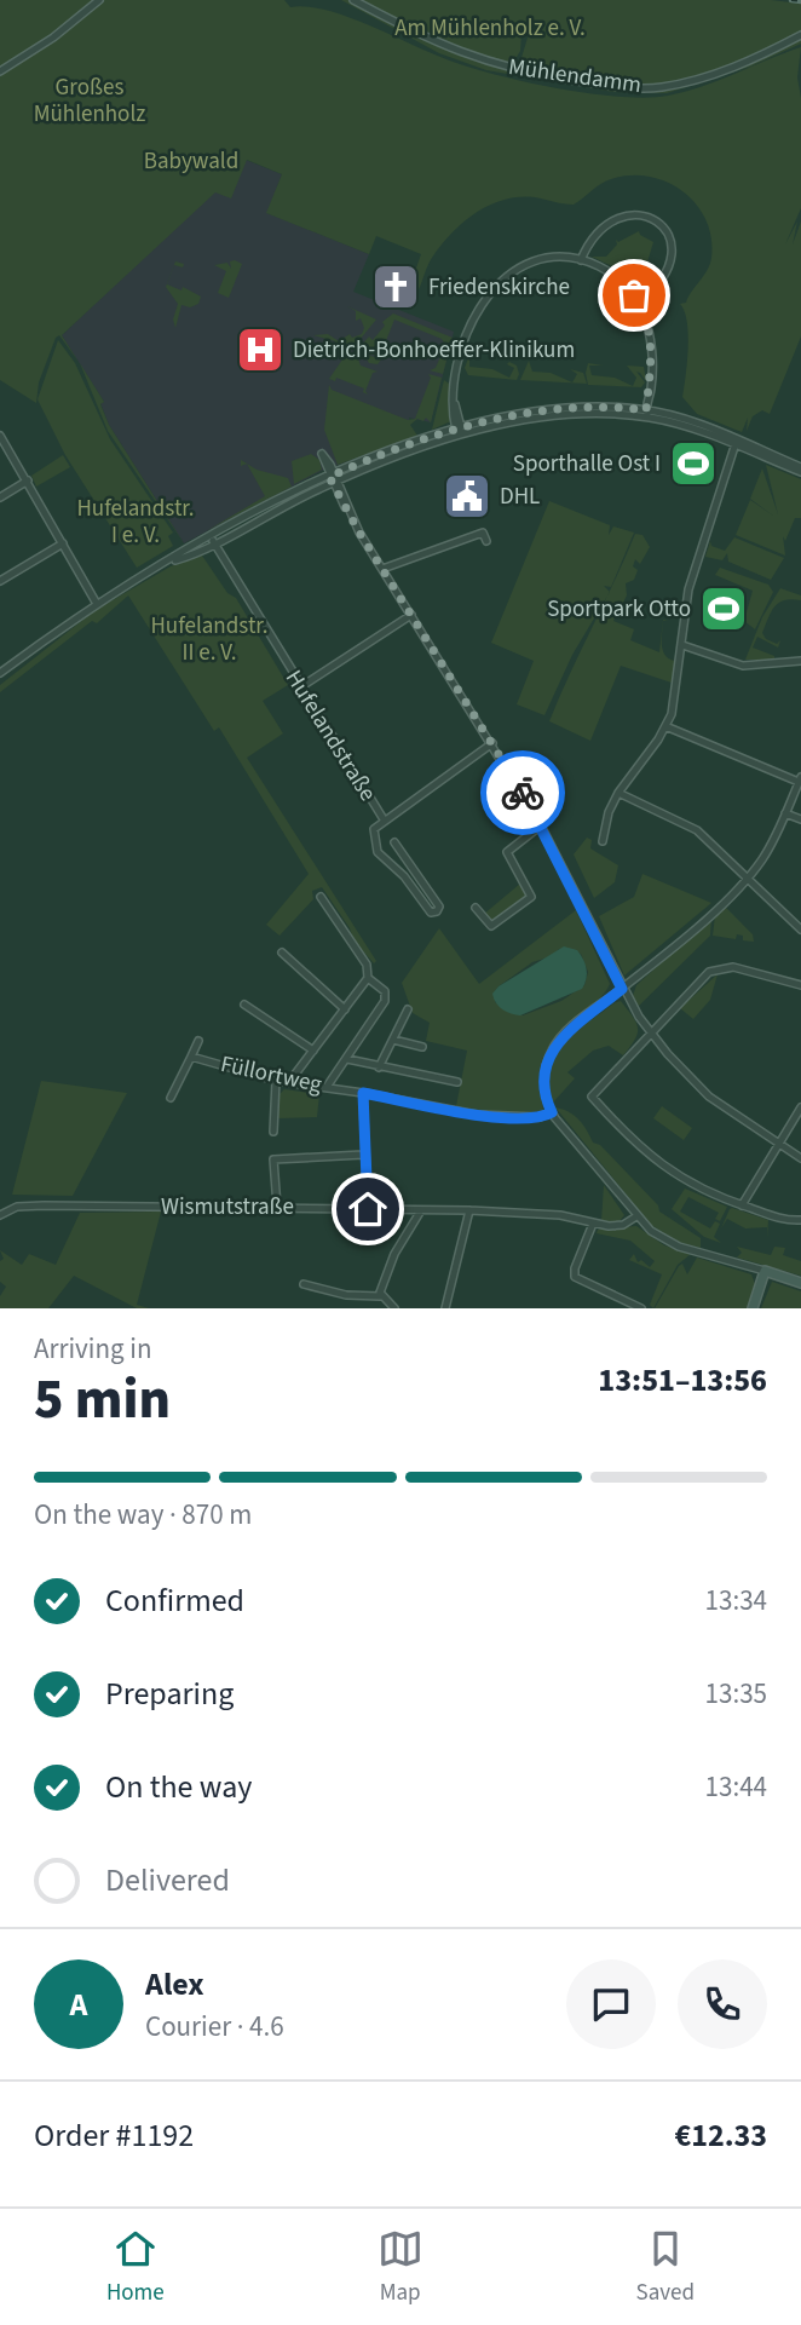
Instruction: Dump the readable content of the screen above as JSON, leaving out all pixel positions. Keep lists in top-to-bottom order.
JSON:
{
  "streets": {
    "street": [
      "Mühlendamm",
      "Hufelandstraße",
      "Füllortweg",
      "Wismutstraße"
    ]
  },
  "parks": [
    "Am Mühlenholz e. V.",
    "Großes Mühlenholz",
    "Babywald",
    "Hufelandstr. I e. V.",
    "Hufelandstr. II e. V."
  ],
  "places": {
    "church": ["Friedenskirche"],
    "hospital": ["Dietrich-Bonhoeffer-Klinikum"],
    "sports": ["Sporthalle Ost I", "Sportpark Otto"],
    "public building": ["DHL"]
  },
  "page": {
    "heading": ["5 min", "Arriving in", "13:51–13:56"],
    "panel": [
      "Alex",
      "Courier · 4.6",
      "Order #1192",
      "€12.33"
    ],
    "bar": "On the way · 870 m",
    "list": [
      ["Confirmed", "13:34"],
      ["Preparing", "13:35"],
      ["On the way", "13:44"],
      "Delivered"
    ],
    "round": "A",
    "tabs": ["Home", "Map", "Saved"]
  }
}
